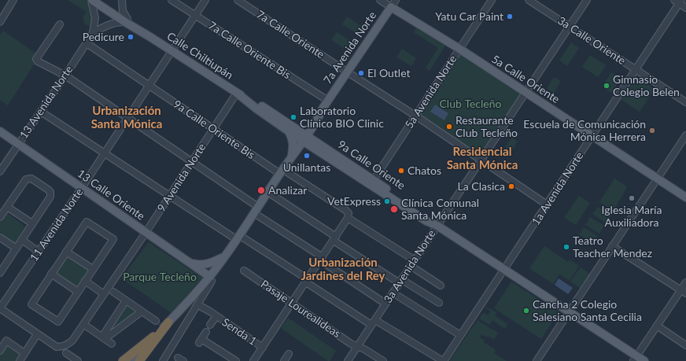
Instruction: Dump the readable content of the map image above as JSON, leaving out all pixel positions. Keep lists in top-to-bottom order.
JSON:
{
  "streets": {
    "main road": [
      "7a Avenida Norte",
      "Calle Chiltiupán",
      "5a Calle Oriente",
      "9a Calle Oriente",
      "13 Calle Oriente"
    ],
    "street": [
      "7a Calle Oriente",
      "3a Calle Oriente",
      "7a Calle Oriente Bis",
      "5a Avenida Norte",
      "13 Avenida Norte",
      "9a Calle Oriente Bis",
      "9 Avenida Norte",
      "1a Avenida Norte",
      "11 Avenida Norte",
      "3a Avenida Norte",
      "Pasaje Lourealideas",
      "Senda 1"
    ]
  },
  "crossings": [
    ["7a Calle Oriente", "7a Avenida Norte"],
    ["7a Calle Oriente", "5a Avenida Norte"],
    ["7a Calle Oriente", "1a Avenida Norte"],
    ["7a Calle Oriente", "3a Avenida Norte"],
    ["3a Calle Oriente", "1a Avenida Norte"],
    ["3a Calle Oriente", "3a Avenida Norte"],
    ["7a Avenida Norte", "7a Calle Oriente Bis"],
    ["7a Avenida Norte", "Calle Chiltiupán"],
    ["7a Avenida Norte", "5a Calle Oriente"],
    ["7a Avenida Norte", "9a Calle Oriente Bis"],
    ["7a Avenida Norte", "9a Calle Oriente"],
    ["7a Avenida Norte", "13 Calle Oriente"],
    ["7a Calle Oriente Bis", "11 Avenida Norte"],
    ["Calle Chiltiupán", "13 Avenida Norte"],
    ["Calle Chiltiupán", "9a Calle Oriente"],
    ["Calle Chiltiupán", "9 Avenida Norte"],
    ["Calle Chiltiupán", "11 Avenida Norte"],
    ["5a Calle Oriente", "5a Avenida Norte"],
    ["5a Calle Oriente", "1a Avenida Norte"],
    ["5a Calle Oriente", "3a Avenida Norte"],
    ["5a Avenida Norte", "9a Calle Oriente"],
    ["13 Avenida Norte", "9a Calle Oriente Bis"],
    ["13 Avenida Norte", "13 Calle Oriente"],
    ["9a Calle Oriente Bis", "9 Avenida Norte"],
    ["9a Calle Oriente Bis", "11 Avenida Norte"],
    ["9a Calle Oriente", "1a Avenida Norte"],
    ["9a Calle Oriente", "3a Avenida Norte"],
    ["9 Avenida Norte", "13 Calle Oriente"],
    ["13 Calle Oriente", "11 Avenida Norte"],
    ["3a Avenida Norte", "Pasaje Lourealideas"]
  ],
  "districts": ["Urbanización Santa Mónica", "Residencial Santa Mónica", "Urbanización Jardines del Rey"],
  "parks": ["Club Tecleño", "Parque Tecleño"],
  "places": [
    "Yatu Car Paint",
    "Pedicure",
    "El Outlet",
    "Gimnasio Colegio Belen",
    "Laboratorio Clínico BIO Clinic",
    "Restaurante Club Tecleño",
    "Escuela de Comunicación Mónica Herrera",
    "Unillantas",
    "Chatos",
    "La Clasica",
    "Analizar",
    "Iglesia María Auxiliadora",
    "VetExpress",
    "Clínica Comunal Santa Mónica",
    "Teatro Teacher Mendez",
    "Cancha 2 Colegio Salesiano Santa Cecilia"
  ]
}
